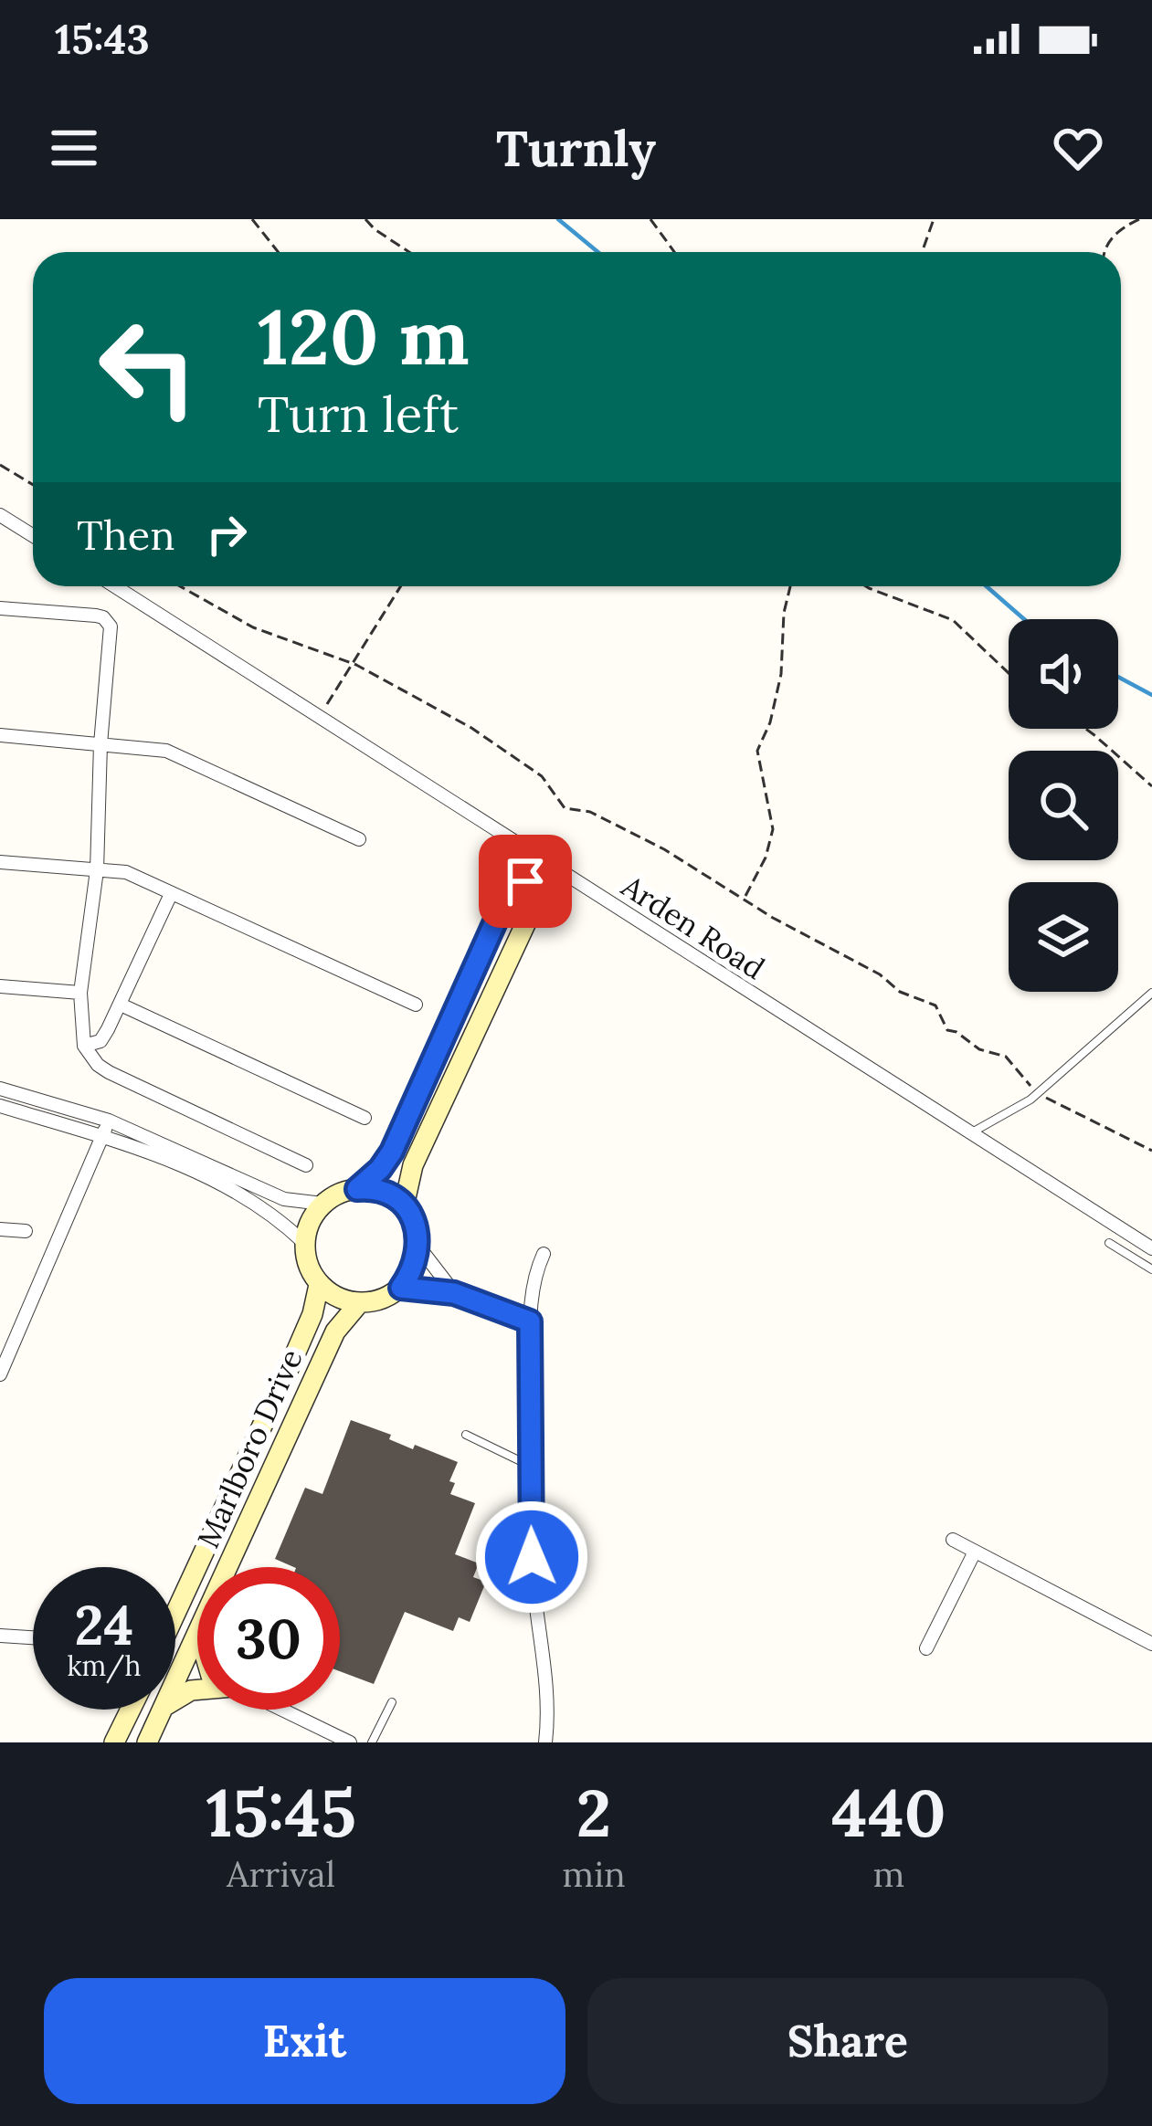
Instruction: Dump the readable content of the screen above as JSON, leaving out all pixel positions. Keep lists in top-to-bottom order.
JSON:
{
  "streets": {
    "main road": ["Marlboro Drive"],
    "street": ["Arden Road"]
  },
  "page": {
    "status": "15:43",
    "header": "Turnly",
    "turn": ["120 m", "Turn left"],
    "then": "Then",
    "speed": "24 km/h",
    "limit": "30",
    "eta": [
      "15:45",
      "Arrival",
      "2",
      "min",
      "440",
      "m"
    ],
    "buttons": ["Exit", "Share"]
  }
}
